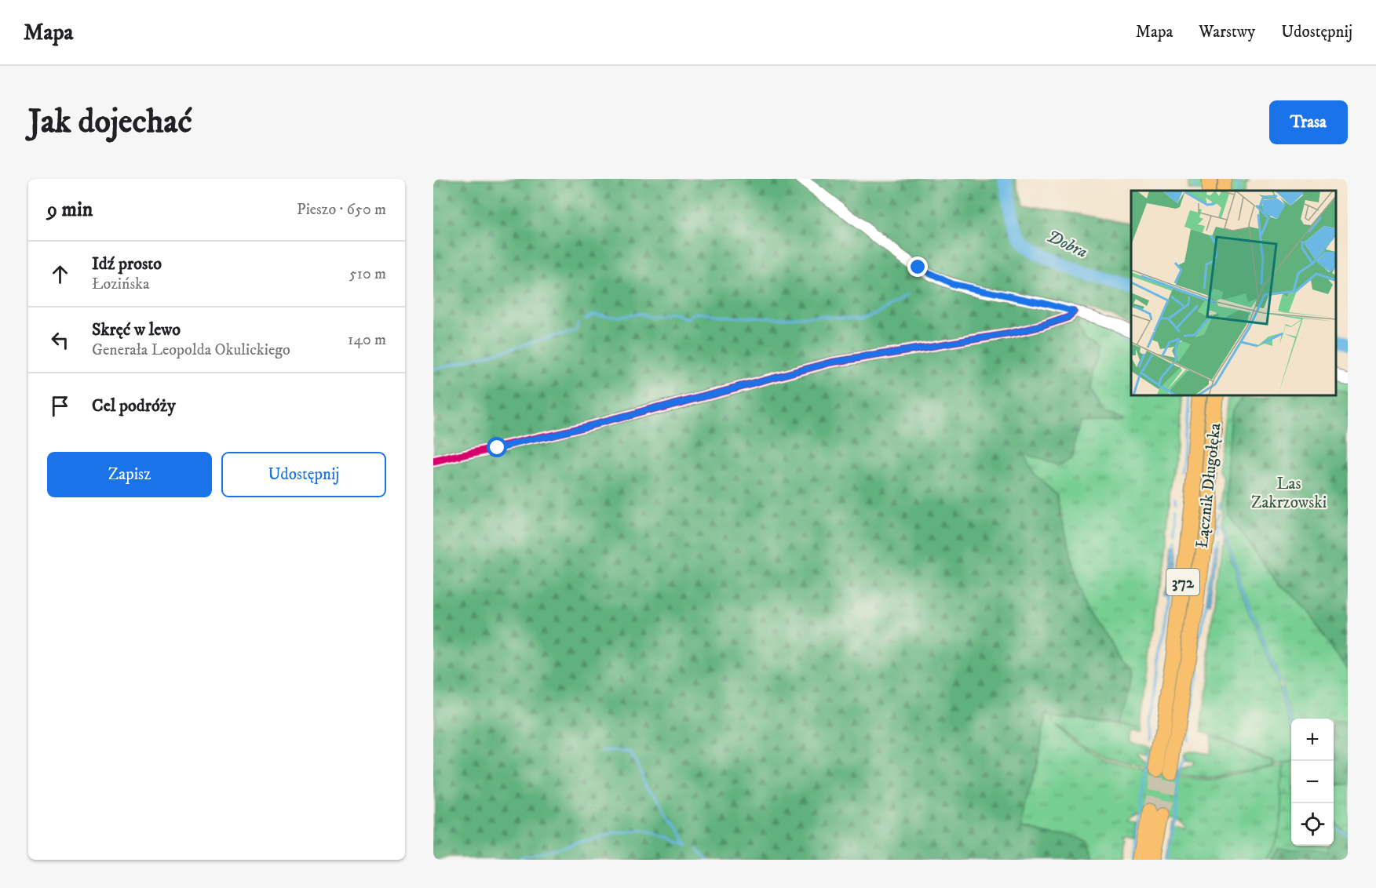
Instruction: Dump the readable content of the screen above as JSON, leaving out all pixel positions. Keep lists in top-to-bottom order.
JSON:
{
  "streets": {
    "main road": ["Łącznik Długołęka", "372"]
  },
  "water": ["Dobra"],
  "parks": ["Las Zakrzowski"],
  "page": {
    "header": "Mapa",
    "nav": ["Mapa", "Warstwy", "Udostępnij"],
    "buttons": [
      "Trasa",
      ["Zapisz", "Udostępnij"]
    ],
    "title": "Jak dojechać",
    "heading": ["9 min", "Pieszo · 650 m"],
    "list": [
      ["Idź prosto", "Łozińska", "510 m"],
      ["Skręć w lewo", "Generała Leopolda Okulickiego", "140 m"],
      "Cel podróży"
    ],
    "map_buttons": ["+", "−"]
  }
}
